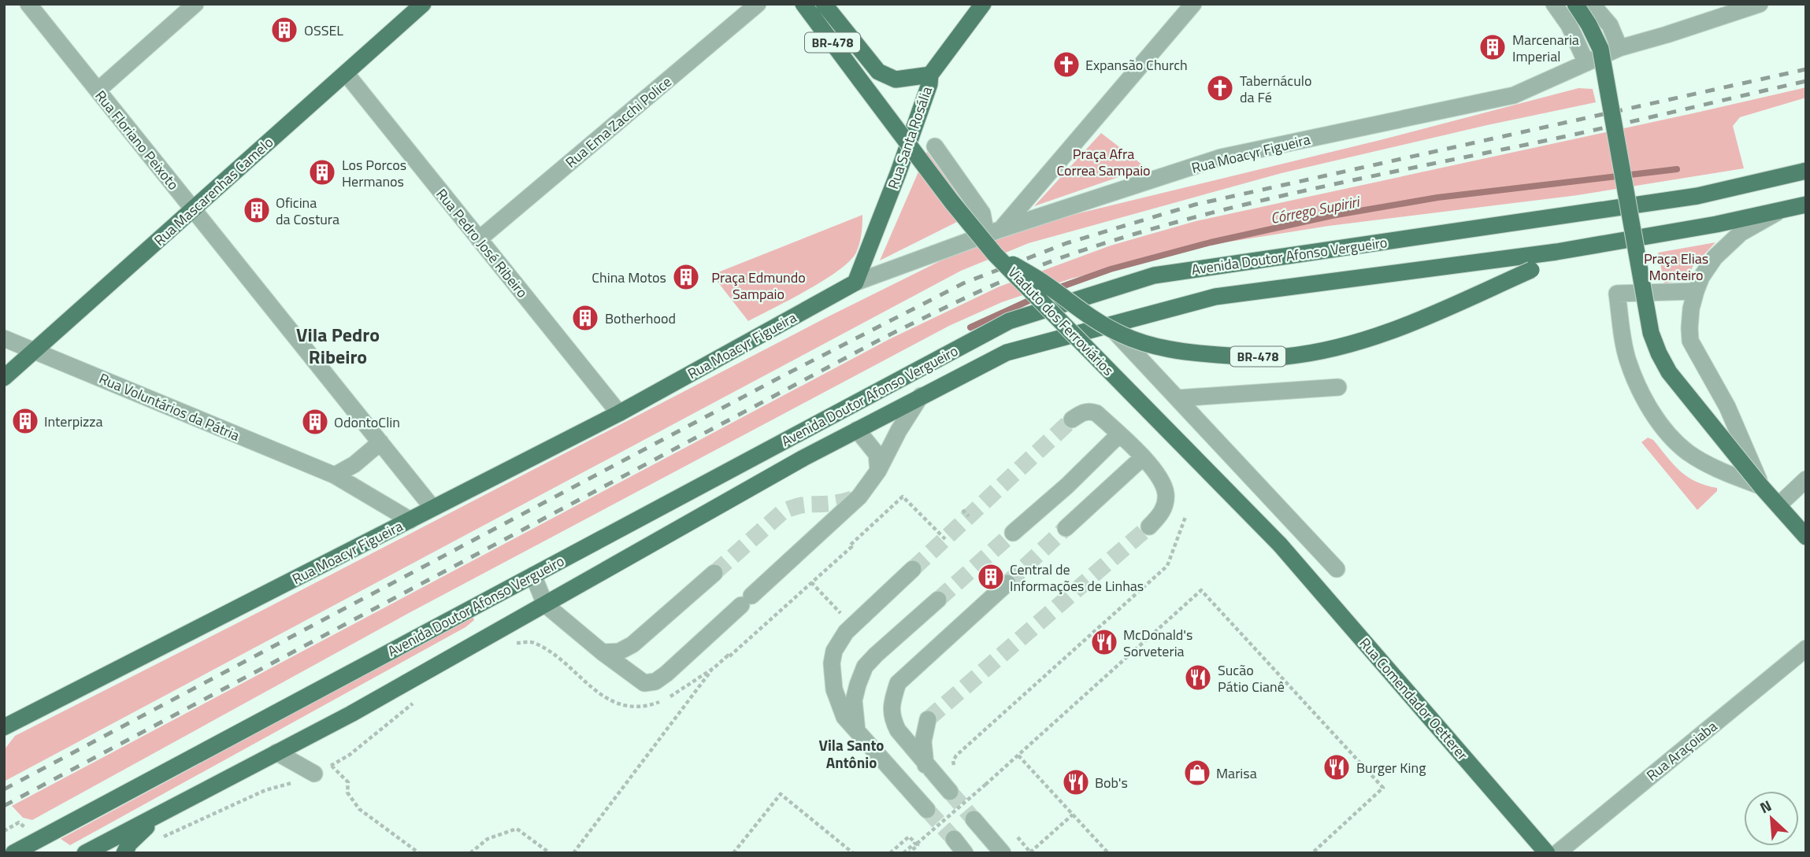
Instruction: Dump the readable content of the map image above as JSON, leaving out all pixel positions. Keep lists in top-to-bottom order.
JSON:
{
  "streets": {
    "main road": [
      "BR-478",
      "Rua Santa Rosália",
      "Rua Moacyr Figueira",
      "Rua Mascarenhas Camelo",
      "Avenida Doutor Afonso Vergueiro",
      "Viaduto dos Ferroviários",
      "Rua Comendador Oetterer"
    ],
    "street": [
      "Rua Ema Zacchi Police",
      "Rua Floriano Peixoto",
      "Rua Pedro José Ribeiro",
      "Rua Voluntários da Pátria",
      "Rua Araçoiaba"
    ]
  },
  "crossings": [
    ["BR-478", "Rua Santa Rosália"],
    ["BR-478", "Avenida Doutor Afonso Vergueiro"],
    ["BR-478", "Viaduto dos Ferroviários"],
    ["Rua Ema Zacchi Police", "Rua Pedro José Ribeiro"],
    ["Rua Santa Rosália", "Rua Moacyr Figueira"],
    ["Rua Floriano Peixoto", "Rua Moacyr Figueira"],
    ["Rua Floriano Peixoto", "Rua Mascarenhas Camelo"],
    ["Rua Moacyr Figueira", "Rua Pedro José Ribeiro"],
    ["Rua Moacyr Figueira", "Rua Voluntários da Pátria"],
    ["Rua Mascarenhas Camelo", "Rua Pedro José Ribeiro"],
    ["Rua Mascarenhas Camelo", "Rua Voluntários da Pátria"],
    ["Viaduto dos Ferroviários", "Rua Comendador Oetterer"]
  ],
  "districts": ["Vila Pedro Ribeiro", "Vila Santo Antônio"],
  "water": ["Córrego Supiriri"],
  "parks": ["Praça Afra Correa Sampaio", "Praça Elias Monteiro", "Praça Edmundo Sampaio"],
  "places": {
    "building": [
      "OSSEL",
      "Marcenaria Imperial",
      "Los Porcos Hermanos",
      "Oficina da Costura",
      "China Motos",
      "Botherhood",
      "Interpizza",
      "OdontoClin",
      "Central de Informações de Linhas"
    ],
    "church": ["Expansão Church", "Tabernáculo da Fé"],
    "restaurant": [
      "McDonald's Sorveteria",
      "Sucão Pátio Cianê",
      "Burger King",
      "Bob's"
    ],
    "shop": ["Marisa"]
  },
  "north": "top left"
}
